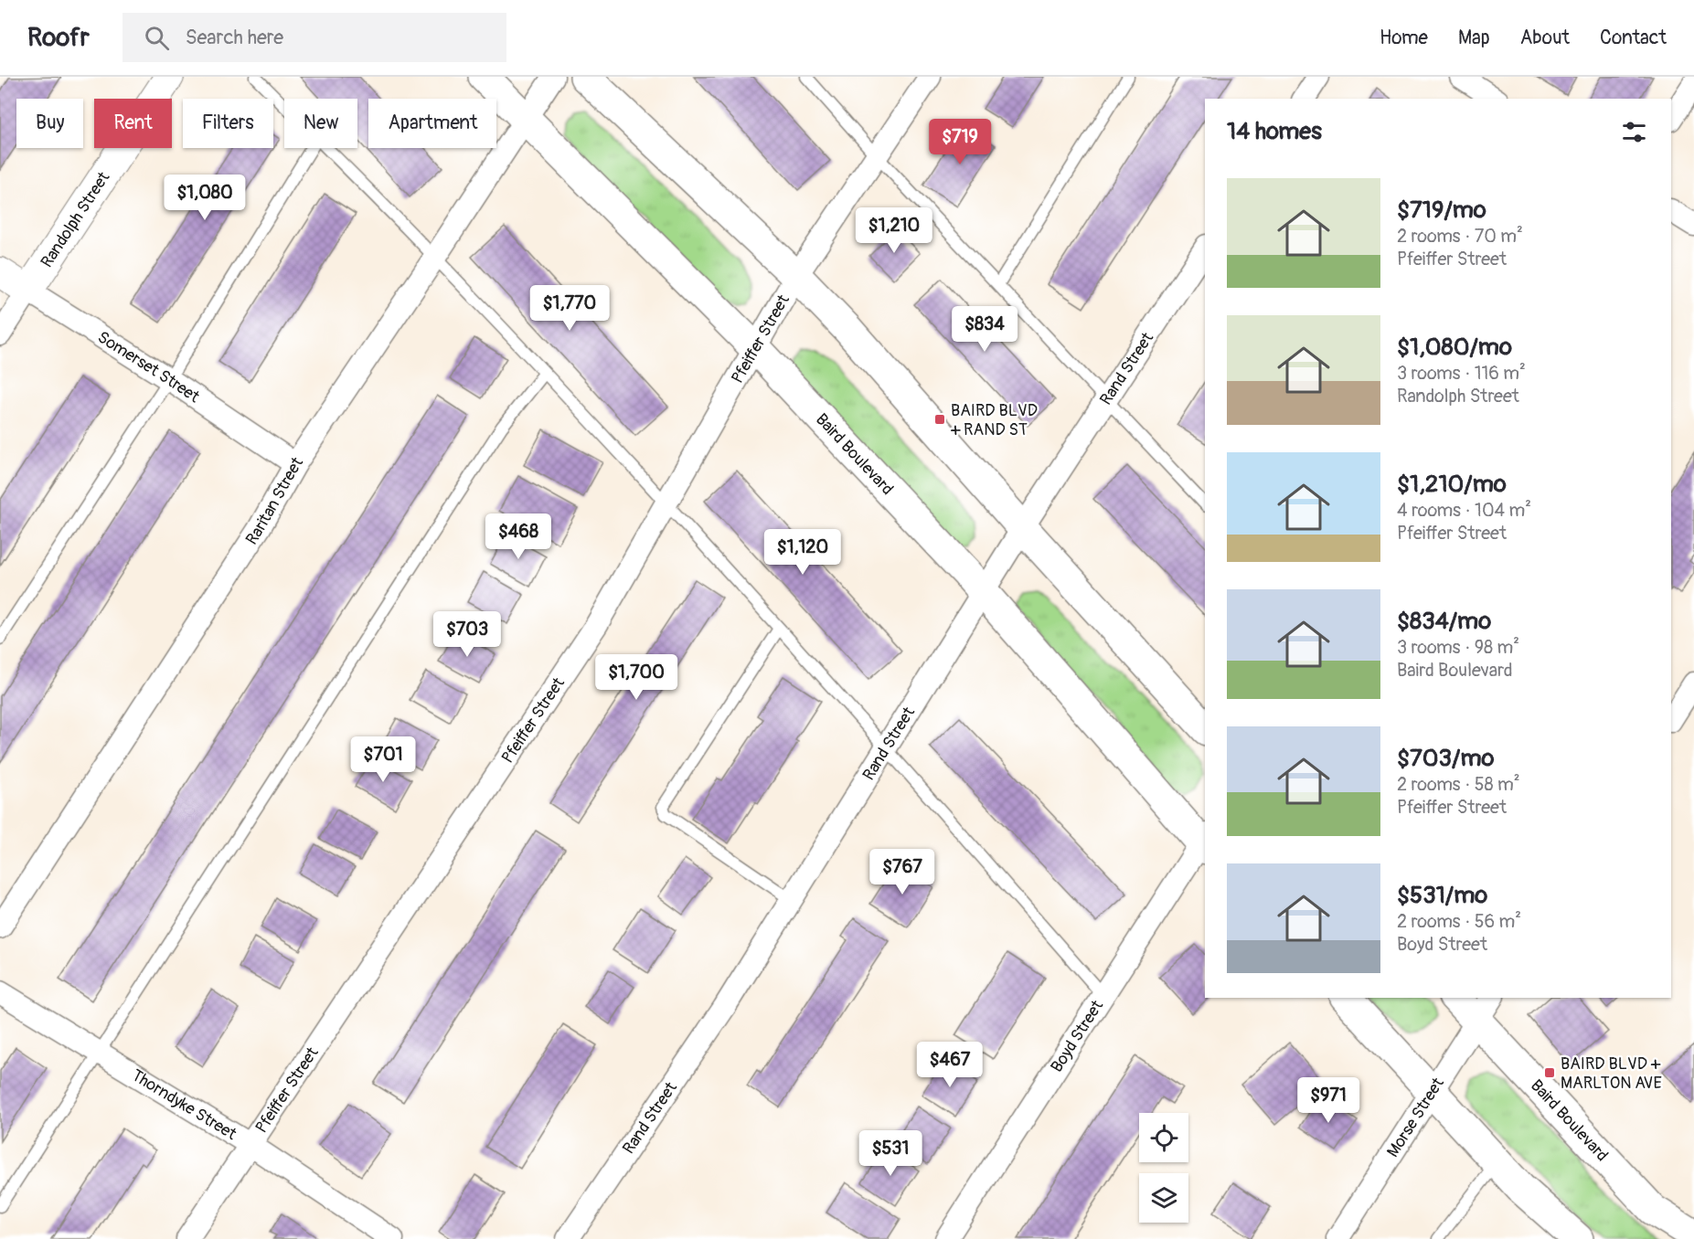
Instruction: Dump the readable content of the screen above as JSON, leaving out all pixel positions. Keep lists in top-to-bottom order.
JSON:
{
  "streets": {
    "main road": ["Baird Boulevard"],
    "street": [
      "Randolph Street",
      "Pfeiffer Street",
      "Somerset Street",
      "Rand Street",
      "Raritan Street",
      "Boyd Street",
      "Thorndyke Street",
      "Morse Street"
    ]
  },
  "crossings": [
    ["Randolph Street", "Somerset Street"],
    ["Pfeiffer Street", "Baird Boulevard"],
    ["Pfeiffer Street", "Thorndyke Street"],
    ["Somerset Street", "Raritan Street"],
    ["Rand Street", "Baird Boulevard"],
    ["Baird Boulevard", "Raritan Street"],
    ["Baird Boulevard", "Boyd Street"],
    ["Baird Boulevard", "Morse Street"]
  ],
  "places": {
    "transit": ["BAIRD BLVD + RAND ST", "BAIRD BLVD + MARLTON AVE"]
  },
  "page": {
    "header": "Roofr",
    "search": "Search here",
    "nav": [
      "Home",
      "Map",
      "About",
      "Contact"
    ],
    "chip": [
      "Buy",
      "Rent",
      "Filters",
      "New",
      "Apartment"
    ],
    "heading": "14 homes",
    "price": [
      "$719",
      "$1,080",
      "$1,210",
      "$1,770",
      "$834",
      "$468",
      "$1,120",
      "$703",
      "$1,700",
      "$701",
      "$767",
      "$467",
      "$971",
      "$531"
    ],
    "list": [
      {
        "name": "$719/mo",
        "note": "2 rooms · 70 m² · Pfeiffer Street"
      },
      {
        "name": "$1,080/mo",
        "note": "3 rooms · 116 m² · Randolph Street"
      },
      {
        "name": "$1,210/mo",
        "note": "4 rooms · 104 m² · Pfeiffer Street"
      },
      {
        "name": "$834/mo",
        "note": "3 rooms · 98 m² · Baird Boulevard"
      },
      {
        "name": "$703/mo",
        "note": "2 rooms · 58 m² · Pfeiffer Street"
      },
      {
        "name": "$531/mo",
        "note": "2 rooms · 56 m² · Boyd Street"
      }
    ]
  }
}
